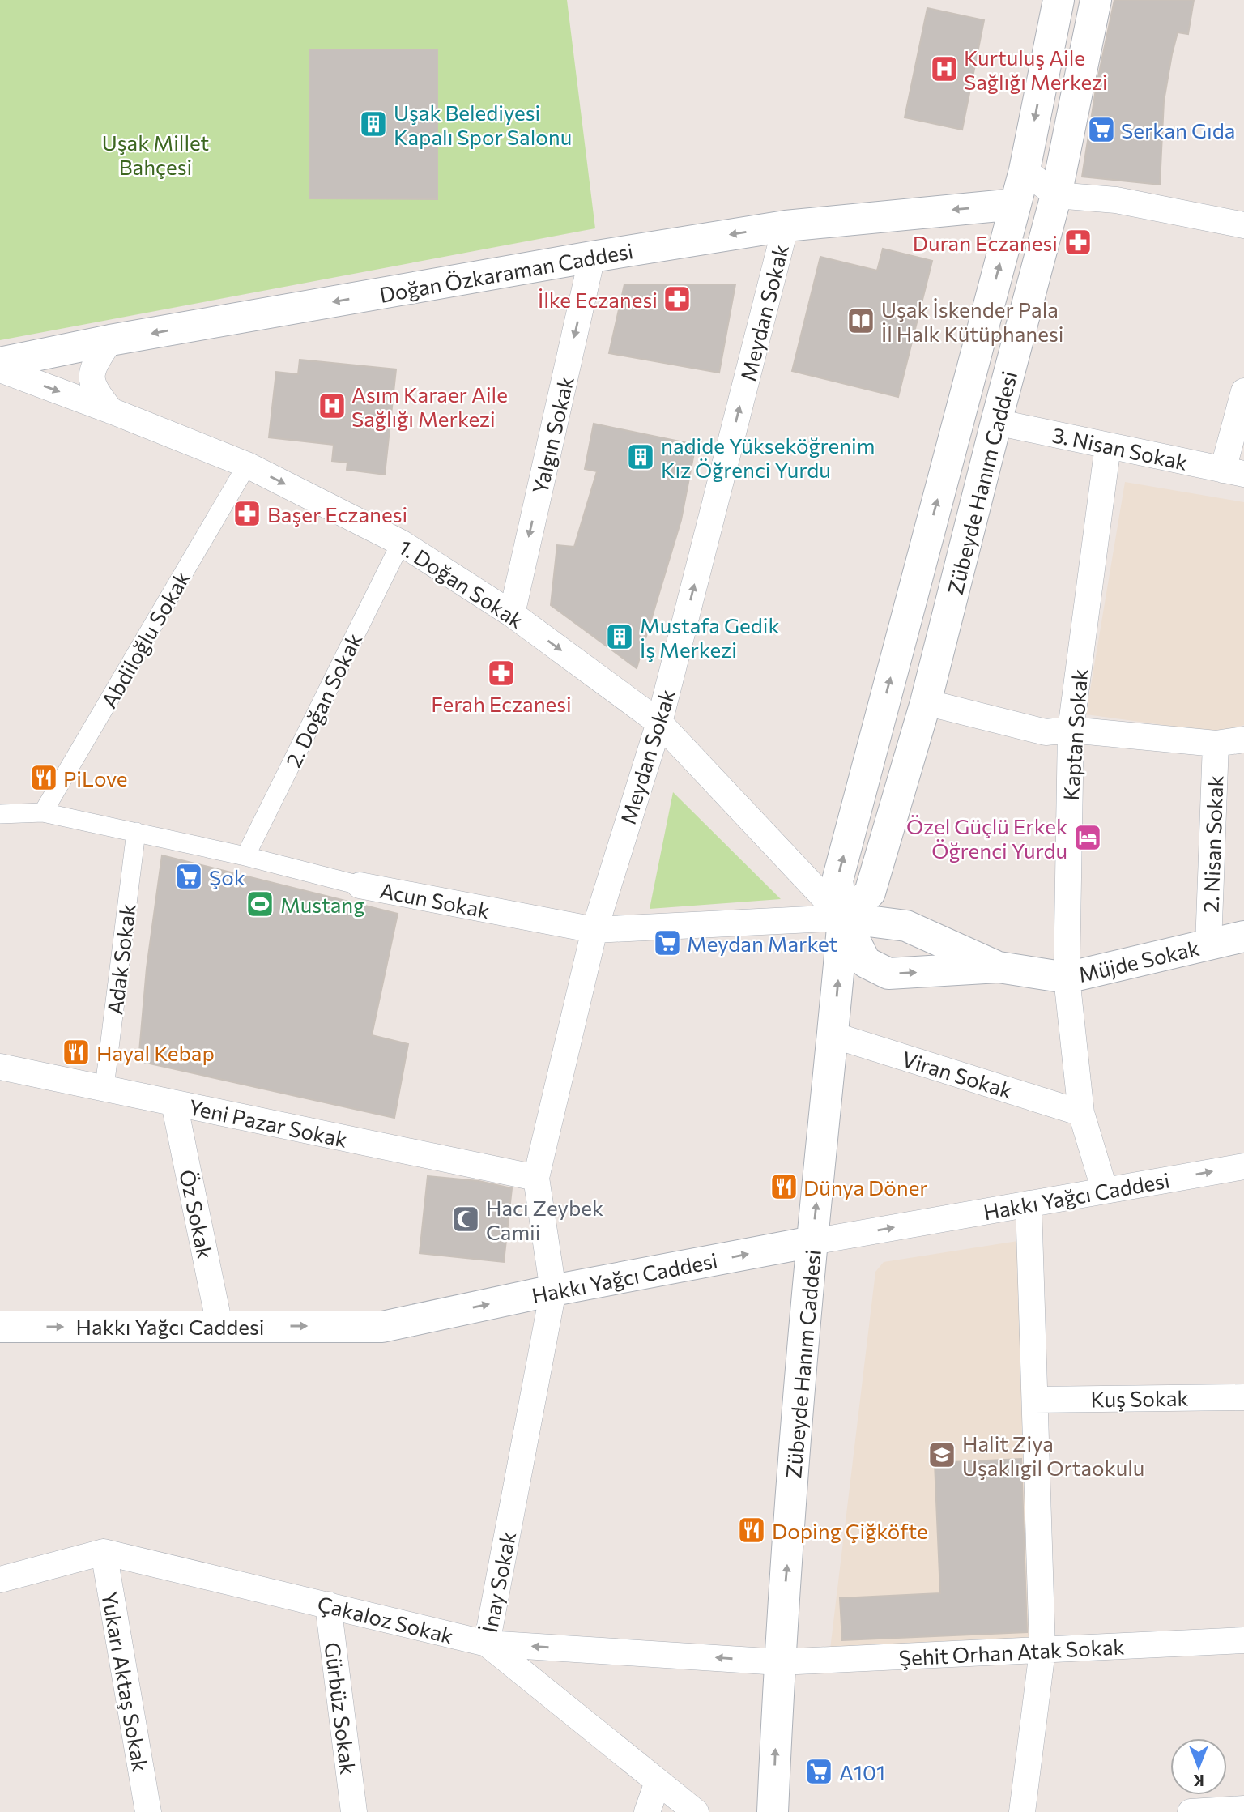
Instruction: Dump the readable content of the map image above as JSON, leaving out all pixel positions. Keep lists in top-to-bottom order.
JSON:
{
  "streets": {
    "main road": [
      "Doğan Özkaraman Caddesi",
      "Zübeyde Hanım Caddesi",
      "Müjde Sokak",
      "Hakkı Yağcı Caddesi"
    ],
    "street": [
      "Meydan Sokak",
      "Yalgın Sokak",
      "3. Nisan Sokak",
      "1. Doğan Sokak",
      "Abdiloğlu Sokak",
      "2. Doğan Sokak",
      "Kaptan Sokak",
      "2. Nisan Sokak",
      "Acun Sokak",
      "Adak Sokak",
      "Viran Sokak",
      "Yeni Pazar Sokak",
      "Öz Sokak",
      "Kuş Sokak",
      "İnay Sokak",
      "Çakaloz Sokak",
      "Şehit Orhan Atak Sokak",
      "Yukarı Aktaş Sokak",
      "Gürbüz Sokak"
    ]
  },
  "crossings": [
    ["Doğan Özkaraman Caddesi", "Meydan Sokak"],
    ["Doğan Özkaraman Caddesi", "Yalgın Sokak"],
    ["Doğan Özkaraman Caddesi", "Zübeyde Hanım Caddesi"],
    ["Meydan Sokak", "1. Doğan Sokak"],
    ["Meydan Sokak", "Acun Sokak"],
    ["Meydan Sokak", "Yeni Pazar Sokak"],
    ["Meydan Sokak", "Hakkı Yağcı Caddesi"],
    ["Meydan Sokak", "İnay Sokak"],
    ["Yalgın Sokak", "1. Doğan Sokak"],
    ["3. Nisan Sokak", "Zübeyde Hanım Caddesi"],
    ["3. Nisan Sokak", "Kaptan Sokak"],
    ["Zübeyde Hanım Caddesi", "1. Doğan Sokak"],
    ["Zübeyde Hanım Caddesi", "Acun Sokak"],
    ["Zübeyde Hanım Caddesi", "Viran Sokak"],
    ["Zübeyde Hanım Caddesi", "Hakkı Yağcı Caddesi"],
    ["Zübeyde Hanım Caddesi", "Çakaloz Sokak"],
    ["Zübeyde Hanım Caddesi", "Şehit Orhan Atak Sokak"],
    ["1. Doğan Sokak", "Abdiloğlu Sokak"],
    ["1. Doğan Sokak", "2. Doğan Sokak"],
    ["1. Doğan Sokak", "Acun Sokak"],
    ["Abdiloğlu Sokak", "Acun Sokak"],
    ["2. Doğan Sokak", "Acun Sokak"],
    ["Kaptan Sokak", "Müjde Sokak"],
    ["Kaptan Sokak", "Viran Sokak"],
    ["Kaptan Sokak", "Hakkı Yağcı Caddesi"],
    ["2. Nisan Sokak", "Müjde Sokak"],
    ["Acun Sokak", "Adak Sokak"],
    ["Adak Sokak", "Yeni Pazar Sokak"],
    ["Yeni Pazar Sokak", "Öz Sokak"],
    ["Hakkı Yağcı Caddesi", "Öz Sokak"],
    ["Hakkı Yağcı Caddesi", "İnay Sokak"],
    ["İnay Sokak", "Çakaloz Sokak"],
    ["Çakaloz Sokak", "Şehit Orhan Atak Sokak"],
    ["Çakaloz Sokak", "Yukarı Aktaş Sokak"],
    ["Çakaloz Sokak", "Gürbüz Sokak"]
  ],
  "one_way": [
    "Doğan Özkaraman Caddesi",
    "Meydan Sokak",
    "Yalgın Sokak",
    "1. Doğan Sokak",
    "Hakkı Yağcı Caddesi",
    "Çakaloz Sokak"
  ],
  "parks": ["Uşak Millet Bahçesi"],
  "places": {
    "hospital": ["Kurtuluş Aile Sağlığı Merkezi", "Asım Karaer Aile Sağlığı Merkezi"],
    "building": ["Uşak Belediyesi Kapalı Spor Salonu", "nadide Yükseköğrenim Kız Öğrenci Yurdu", "Mustafa Gedik İş Merkezi"],
    "supermarket": [
      "Serkan Gıda",
      "Şok",
      "Meydan Market",
      "A101"
    ],
    "pharmacy": [
      "Duran Eczanesi",
      "İlke Eczanesi",
      "Başer Eczanesi",
      "Ferah Eczanesi"
    ],
    "library": ["Uşak İskender Pala İl Halk Kütüphanesi"],
    "restaurant": [
      "PiLove",
      "Hayal Kebap",
      "Dünya Döner",
      "Doping Çiğköfte"
    ],
    "hotel": ["Özel Güçlü Erkek Öğrenci Yurdu"],
    "sports": ["Mustang"],
    "mosque": ["Hacı Zeybek Camii"],
    "school or university": ["Halit Ziya Uşaklıgil Ortaokulu"]
  },
  "north": "bottom"
}
